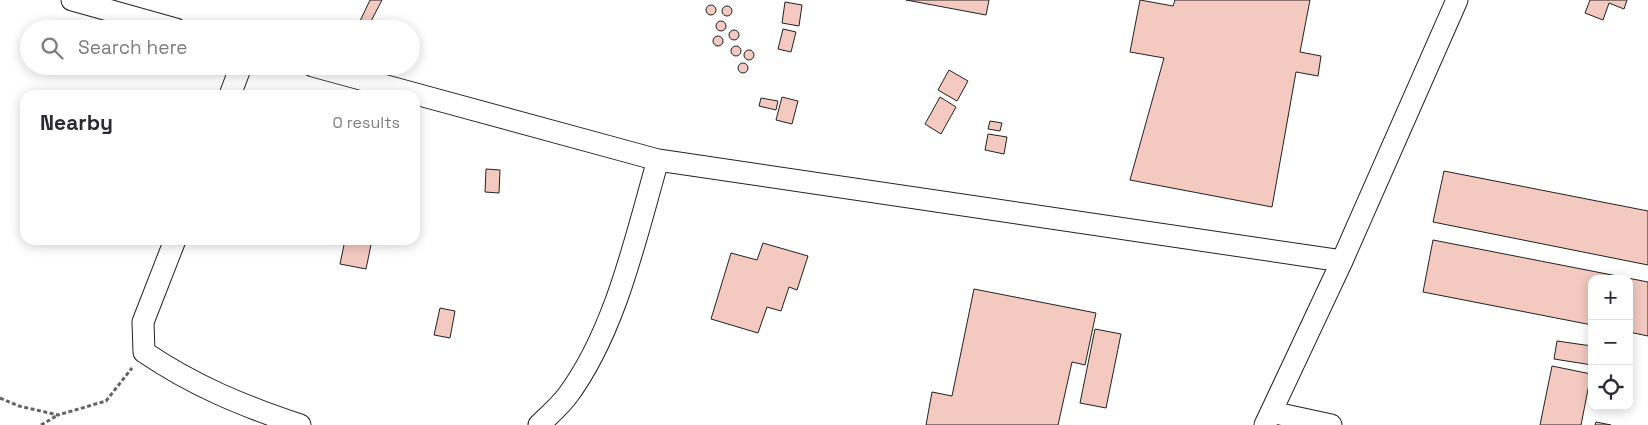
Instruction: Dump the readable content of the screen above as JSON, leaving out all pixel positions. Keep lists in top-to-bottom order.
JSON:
{
  "page": {
    "search": "Search here",
    "heading": ["Nearby", "0 results"],
    "map_buttons": ["+", "−"]
  }
}
